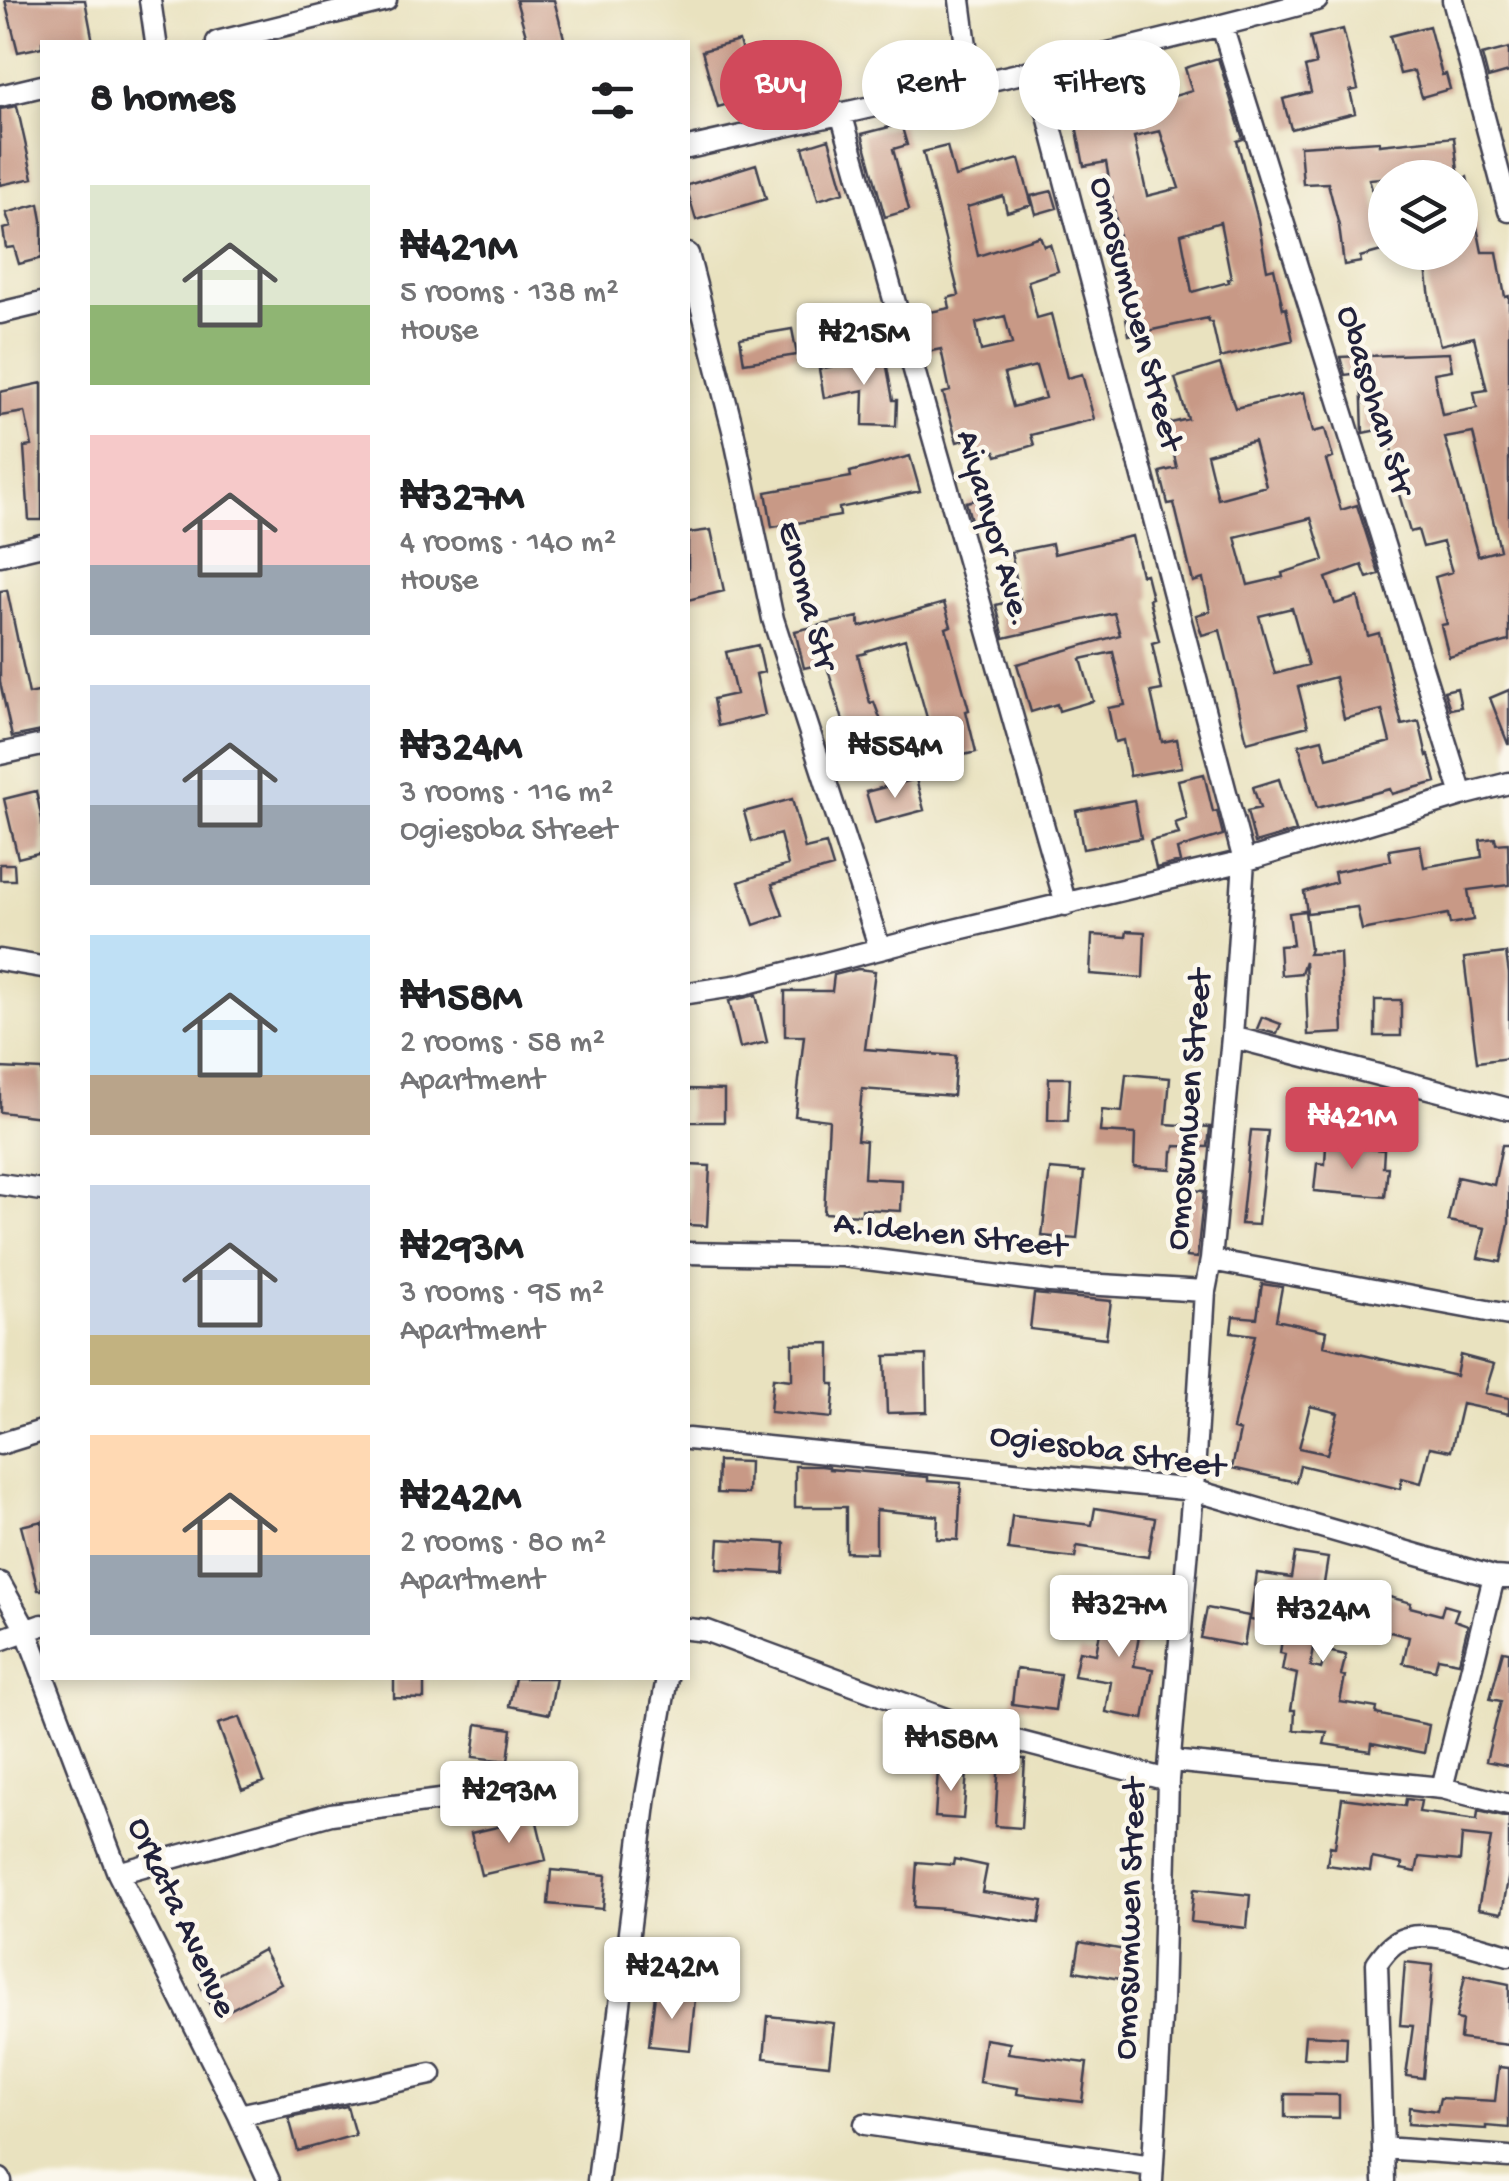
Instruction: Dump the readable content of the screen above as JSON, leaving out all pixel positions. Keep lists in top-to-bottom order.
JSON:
{
  "streets": {
    "street": [
      "Omosumwen Street",
      "Obasohan Str",
      "Aiyanyor Ave.",
      "Enoma Str",
      "A.Idehen Street",
      "Ogiesoba Street",
      "Orkata Avenue"
    ]
  },
  "crossings": [
    ["Omosumwen Street", "A.Idehen Street"],
    ["Omosumwen Street", "Ogiesoba Street"]
  ],
  "page": {
    "chip": ["Buy", "Rent", "Filters"],
    "heading": "8 homes",
    "list": [
      {
        "name": "₦421M",
        "note": "5 rooms · 138 m² · House"
      },
      {
        "name": "₦327M",
        "note": "4 rooms · 140 m² · House"
      },
      {
        "name": "₦324M",
        "note": "3 rooms · 116 m² · Ogiesoba Street"
      },
      {
        "name": "₦158M",
        "note": "2 rooms · 58 m² · Apartment"
      },
      {
        "name": "₦293M",
        "note": "3 rooms · 95 m² · Apartment"
      },
      {
        "name": "₦242M",
        "note": "2 rooms · 80 m² · Apartment"
      }
    ],
    "price": [
      "₦215M",
      "₦554M",
      "₦421M",
      "₦327M",
      "₦324M",
      "₦158M",
      "₦293M",
      "₦242M"
    ]
  }
}
